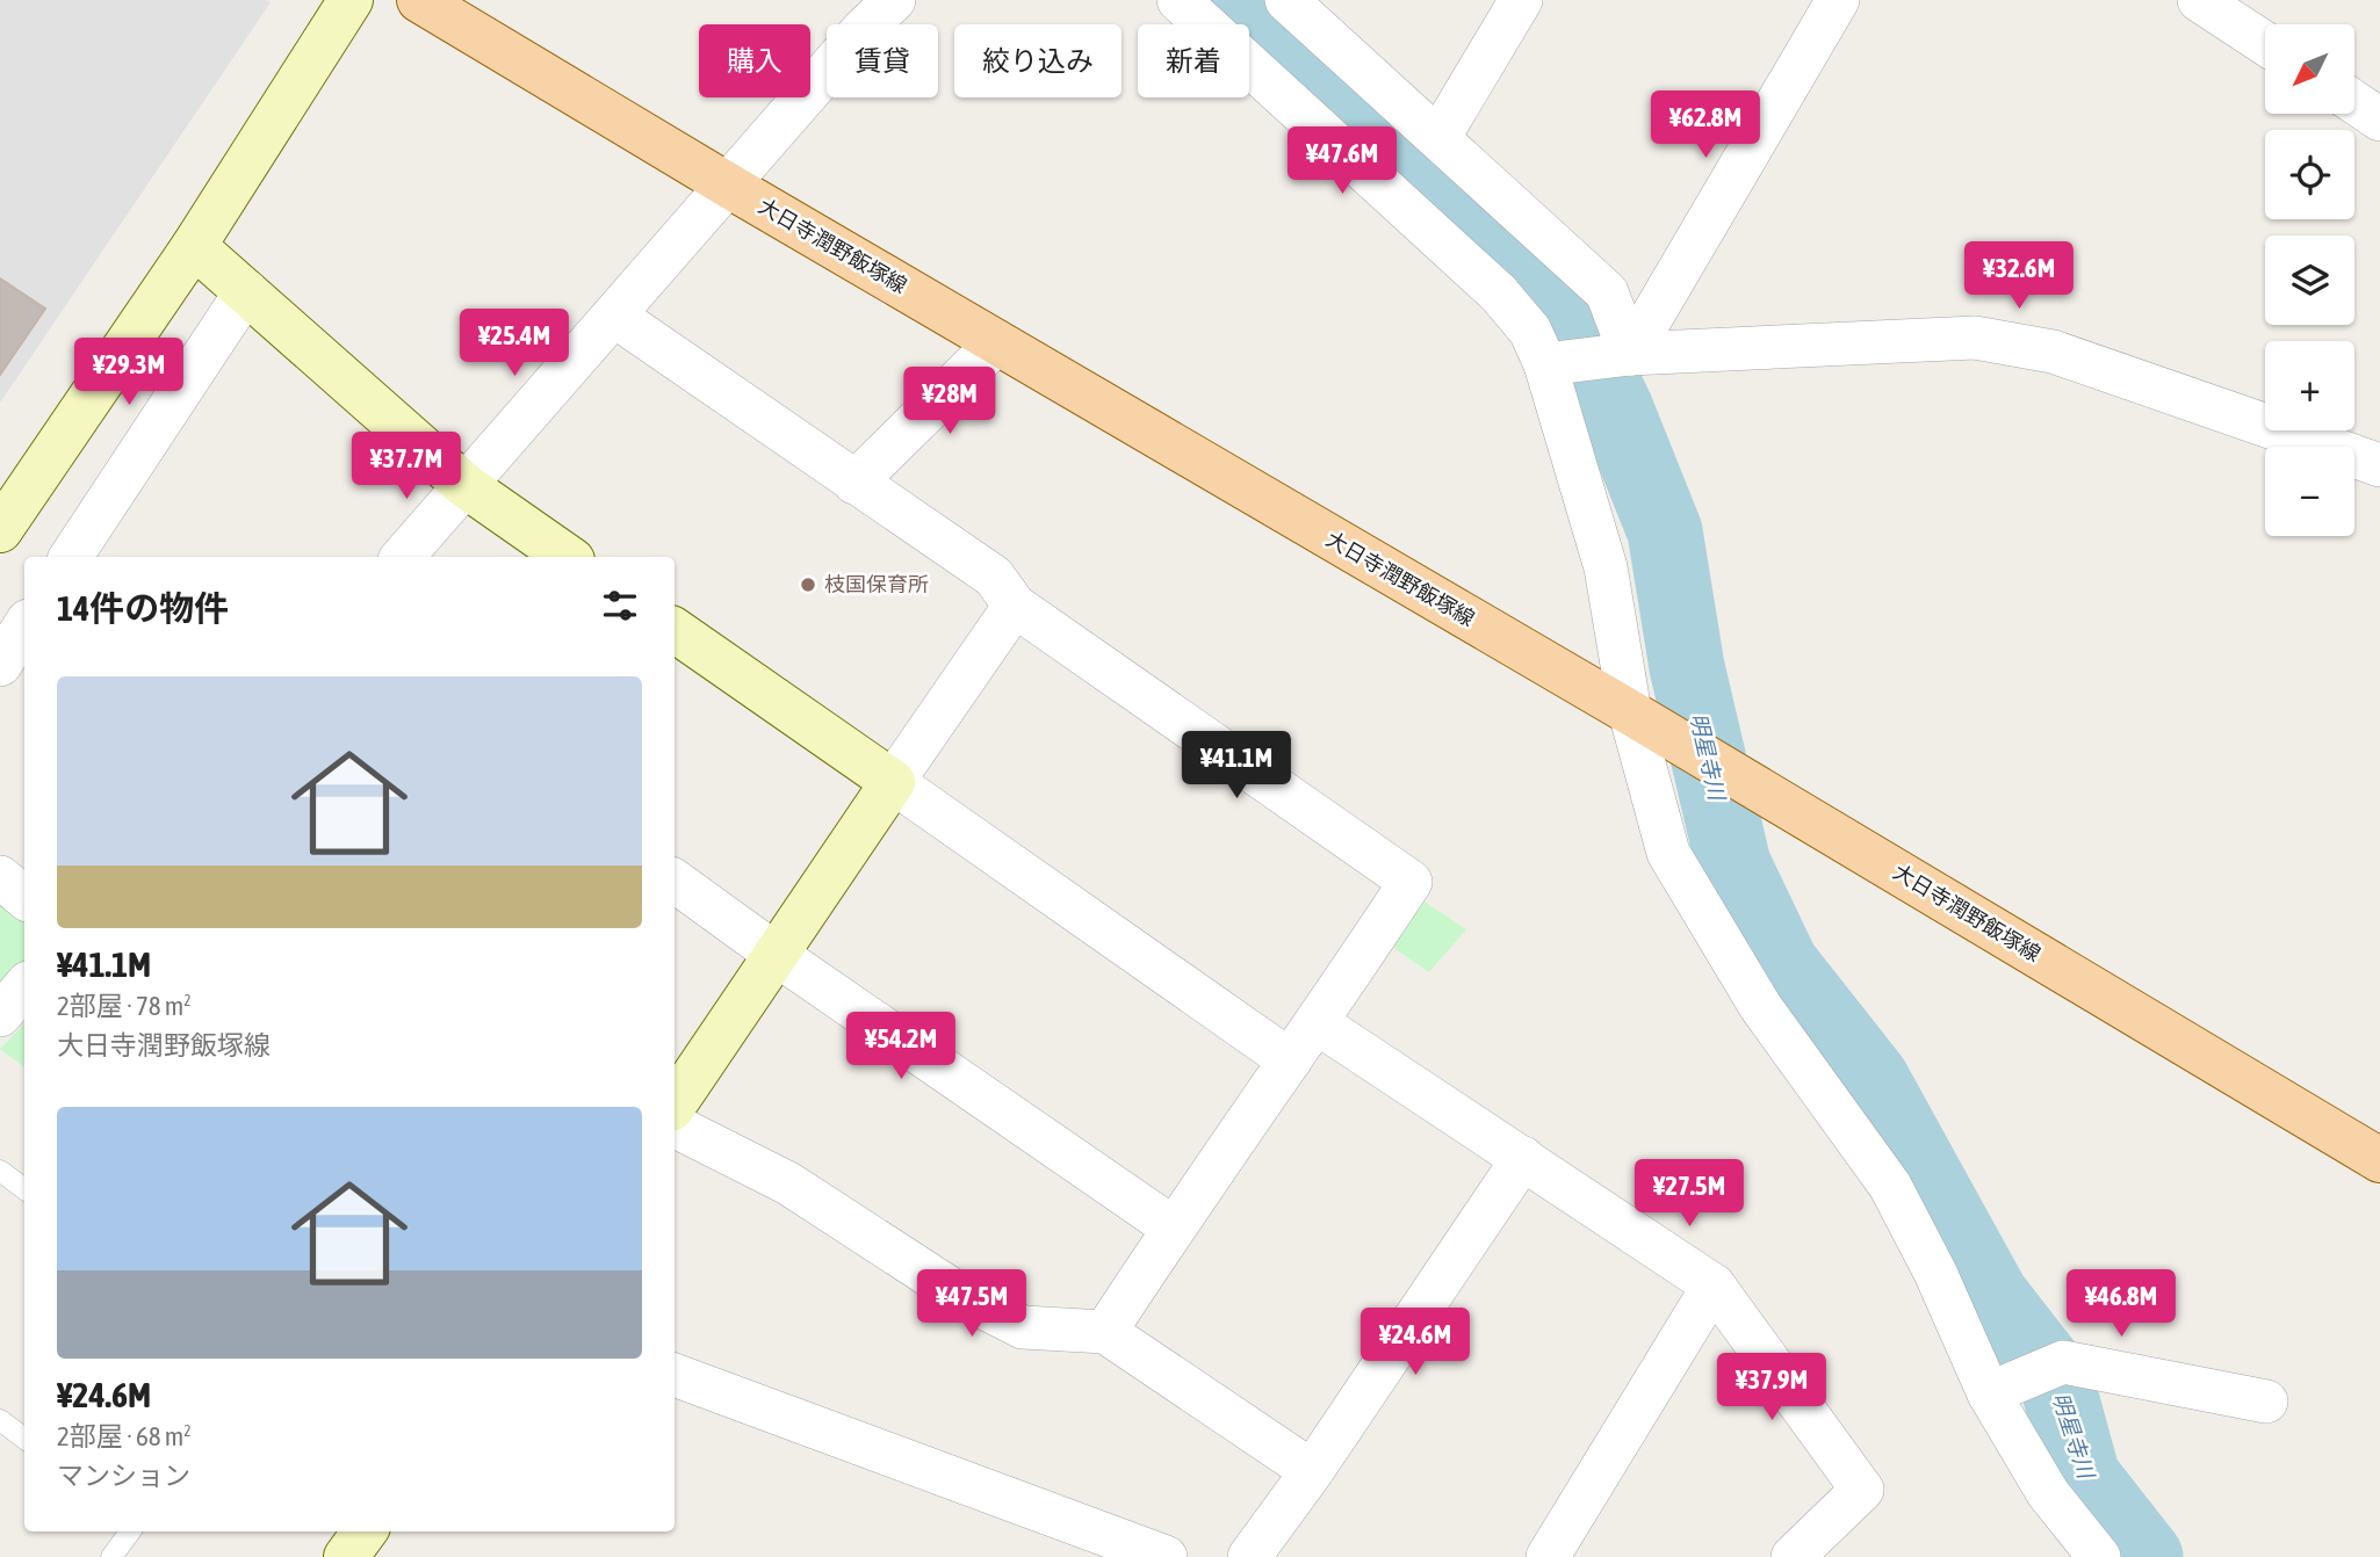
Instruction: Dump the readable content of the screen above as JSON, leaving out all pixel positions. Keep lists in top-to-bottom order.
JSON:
{
  "streets": {
    "main road": ["大日寺潤野飯塚線"]
  },
  "water": ["明星寺川"],
  "places": ["枝国保育所"],
  "north": "bottom left",
  "page": {
    "map_buttons": ["+", "−"],
    "chip": [
      "購入",
      "賃貸",
      "絞り込み",
      "新着"
    ],
    "price": [
      "¥62.8M",
      "¥47.6M",
      "¥32.6M",
      "¥25.4M",
      "¥29.3M",
      "¥28M",
      "¥37.7M",
      "¥41.1M",
      "¥54.2M",
      "¥27.5M",
      "¥47.5M",
      "¥46.8M",
      "¥24.6M",
      "¥37.9M"
    ],
    "heading": "14件の物件",
    "list": [
      {
        "name": "¥41.1M",
        "note": "2部屋 · 78 m² · 大日寺潤野飯塚線"
      },
      {
        "name": "¥24.6M",
        "note": "2部屋 · 68 m² · マンション"
      }
    ]
  }
}
